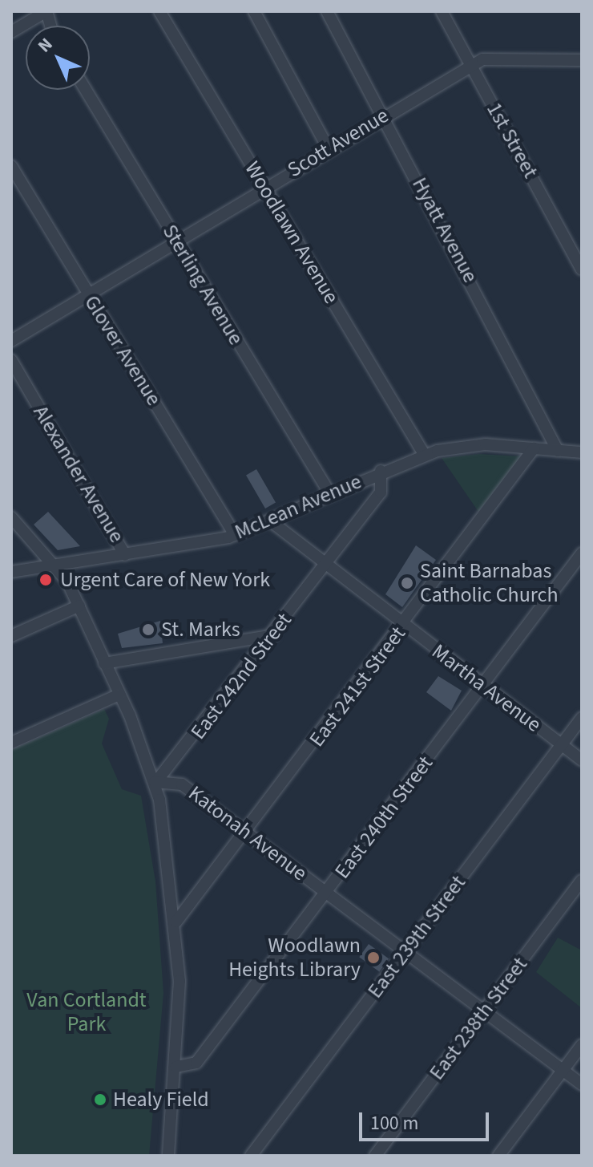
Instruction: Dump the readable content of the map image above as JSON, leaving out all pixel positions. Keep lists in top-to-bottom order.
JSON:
{
  "streets": {
    "street": [
      "1st Street",
      "Scott Avenue",
      "Hyatt Avenue",
      "Woodlawn Avenue",
      "Sterling Avenue",
      "Glover Avenue",
      "Alexander Avenue",
      "McLean Avenue",
      "East 242nd Street",
      "East 241st Street",
      "Martha Avenue",
      "East 240th Street",
      "Katonah Avenue",
      "East 239th Street",
      "East 238th Street"
    ]
  },
  "crossings": [
    ["1st Street", "Scott Avenue"],
    ["Scott Avenue", "Hyatt Avenue"],
    ["Scott Avenue", "Woodlawn Avenue"],
    ["Scott Avenue", "Sterling Avenue"],
    ["Scott Avenue", "Glover Avenue"],
    ["Hyatt Avenue", "McLean Avenue"],
    ["Woodlawn Avenue", "McLean Avenue"],
    ["Sterling Avenue", "McLean Avenue"],
    ["Glover Avenue", "McLean Avenue"],
    ["Alexander Avenue", "McLean Avenue"],
    ["McLean Avenue", "East 242nd Street"],
    ["McLean Avenue", "East 241st Street"],
    ["McLean Avenue", "Martha Avenue"],
    ["East 242nd Street", "Martha Avenue"],
    ["East 242nd Street", "Katonah Avenue"],
    ["East 241st Street", "Martha Avenue"],
    ["East 241st Street", "Katonah Avenue"],
    ["Martha Avenue", "East 240th Street"],
    ["Martha Avenue", "East 239th Street"],
    ["East 240th Street", "Katonah Avenue"],
    ["Katonah Avenue", "East 239th Street"],
    ["Katonah Avenue", "East 238th Street"]
  ],
  "parks": ["Van Cortlandt Park"],
  "places": [
    "Urgent Care of New York",
    "Saint Barnabas Catholic Church",
    "St. Marks",
    "Woodlawn Heights Library",
    "Healy Field"
  ],
  "scale_bar": "100 m",
  "north": "top left"
}
